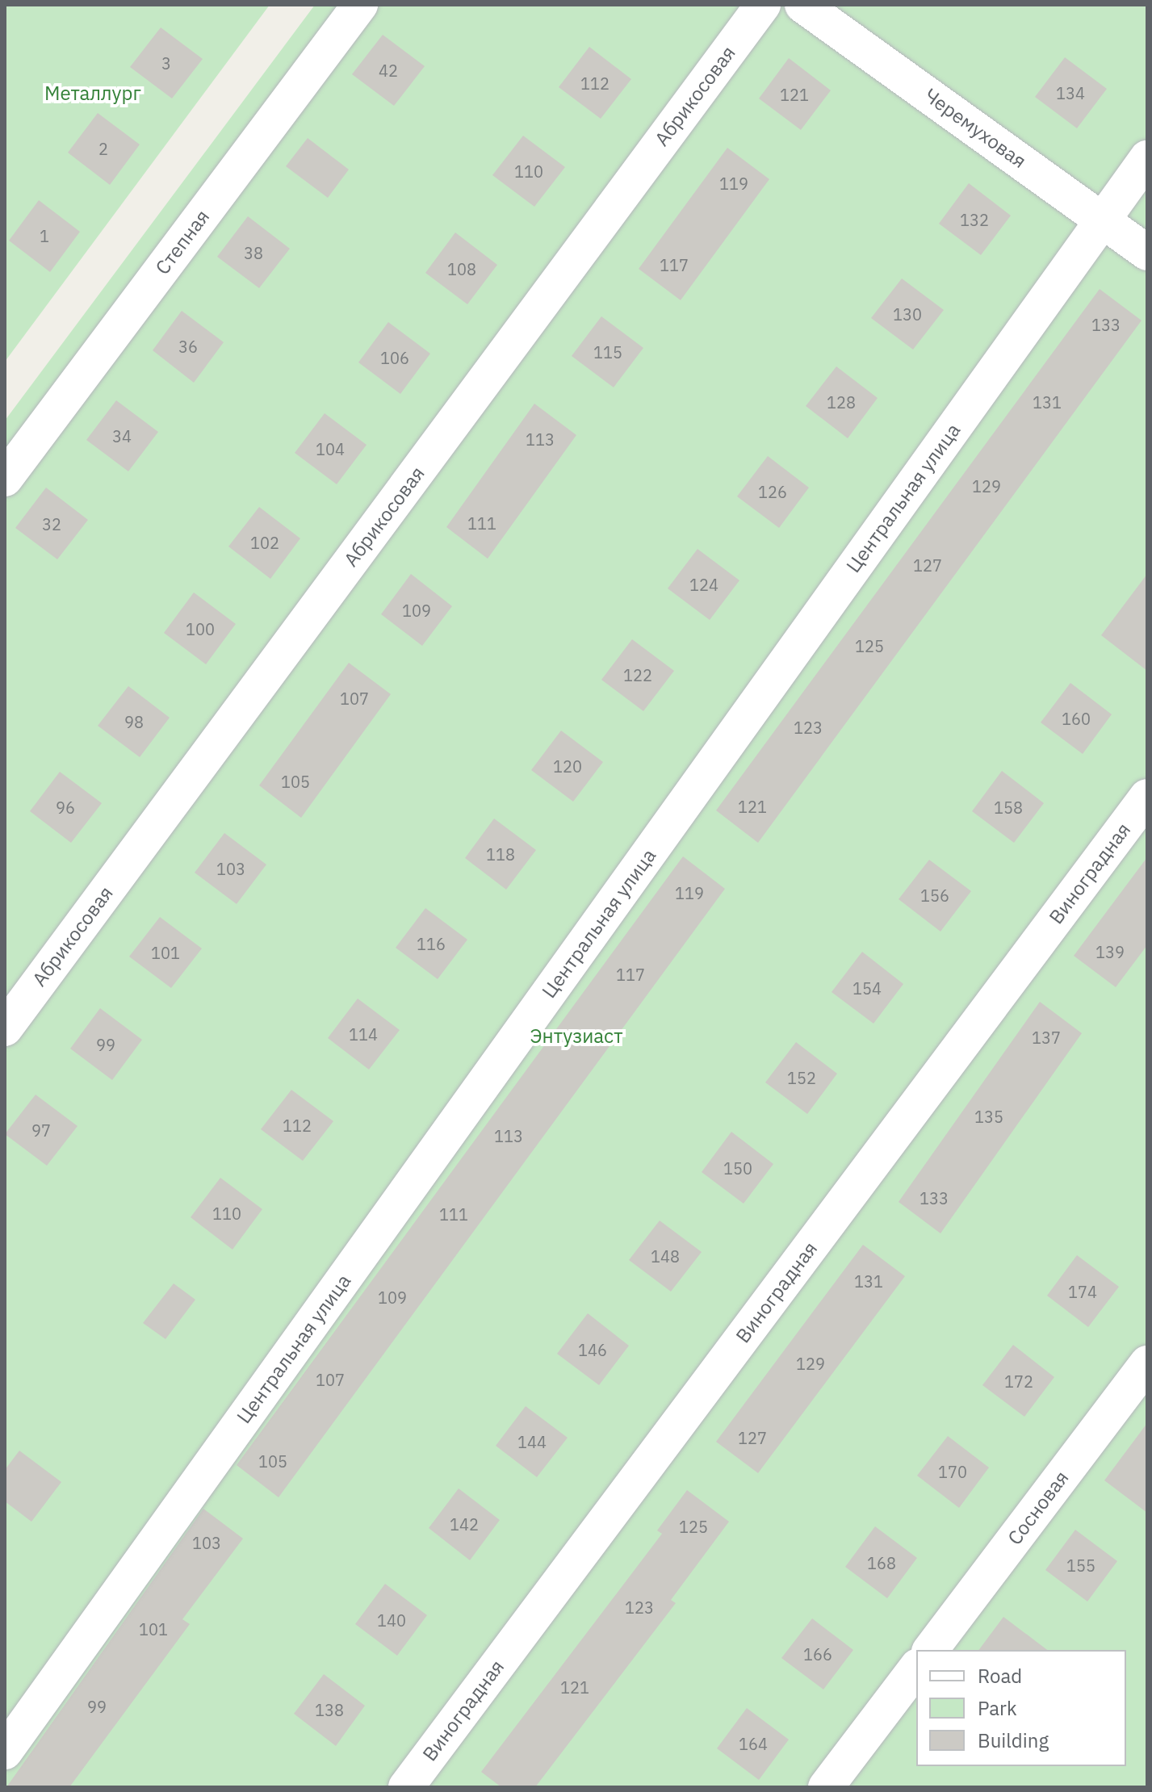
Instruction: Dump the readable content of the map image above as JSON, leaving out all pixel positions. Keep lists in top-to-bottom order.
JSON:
{
  "streets": {
    "street": [
      "Абрикосовая",
      "Черемуховая",
      "Степная",
      "Центральная улица",
      "Виноградная",
      "Сосновая"
    ]
  },
  "crossings": [
    ["Черемуховая", "Центральная улица"]
  ],
  "parks": ["Металлург", "Энтузиаст"],
  "house_numbers": [
    "3",
    "42",
    "112",
    "134",
    "121",
    "2",
    "110",
    "119",
    "132",
    "1",
    "38",
    "117",
    "108",
    "130",
    "133",
    "36",
    "115",
    "106",
    "128",
    "131",
    "34",
    "113",
    "104",
    "129",
    "126",
    "111",
    "32",
    "102",
    "127",
    "124",
    "109",
    "100",
    "125",
    "122",
    "107",
    "160",
    "98",
    "123",
    "120",
    "105",
    "121",
    "96",
    "158",
    "118",
    "103",
    "119",
    "156",
    "116",
    "139",
    "101",
    "117",
    "154",
    "114",
    "137",
    "99",
    "152",
    "135",
    "112",
    "97",
    "113",
    "150",
    "133",
    "110",
    "111",
    "148",
    "131",
    "174",
    "109",
    "146",
    "129",
    "107",
    "172",
    "127",
    "144",
    "105",
    "170",
    "142",
    "125",
    "103",
    "168",
    "155",
    "123",
    "140",
    "101",
    "166",
    "121",
    "99",
    "138",
    "164"
  ],
  "legend": ["Road", "Park", "Building"]
}
